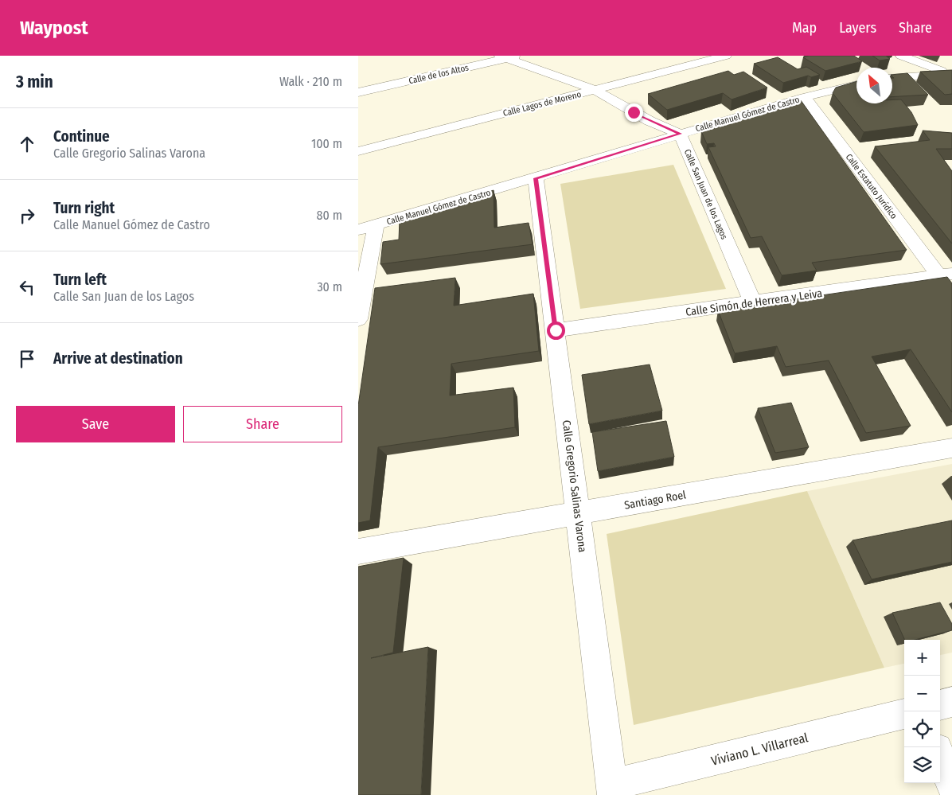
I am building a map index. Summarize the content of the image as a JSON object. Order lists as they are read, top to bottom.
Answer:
{
  "streets": {
    "street": [
      "Calle de los Altos",
      "Calle Lagos de Moreno",
      "Calle Manuel Gómez de Castro",
      "Calle Estatuto Jurídico",
      "Calle San Juan de los Lagos",
      "Calle Simón de Herrera y Leiva",
      "Calle Gregorio Salinas Varona",
      "Santiago Roel",
      "Viviano L. Villarreal"
    ]
  },
  "crossings": [
    ["Calle Manuel Gómez de Castro", "Calle Estatuto Jurídico"],
    ["Calle Manuel Gómez de Castro", "Calle San Juan de los Lagos"],
    ["Calle Manuel Gómez de Castro", "Calle Gregorio Salinas Varona"],
    ["Calle Estatuto Jurídico", "Calle Simón de Herrera y Leiva"],
    ["Calle San Juan de los Lagos", "Calle Simón de Herrera y Leiva"],
    ["Calle Simón de Herrera y Leiva", "Calle Gregorio Salinas Varona"],
    ["Calle Gregorio Salinas Varona", "Santiago Roel"],
    ["Calle Gregorio Salinas Varona", "Viviano L. Villarreal"]
  ],
  "north": "top left",
  "page": {
    "header": "Waypost",
    "nav": ["Map", "Layers", "Share"],
    "heading": ["3 min", "Walk · 210 m"],
    "list": [
      ["Continue", "Calle Gregorio Salinas Varona", "100 m"],
      ["Turn right", "Calle Manuel Gómez de Castro", "80 m"],
      ["Turn left", "Calle San Juan de los Lagos", "30 m"],
      "Arrive at destination"
    ],
    "buttons": ["Save", "Share"],
    "map_buttons": ["+", "−"]
  }
}
